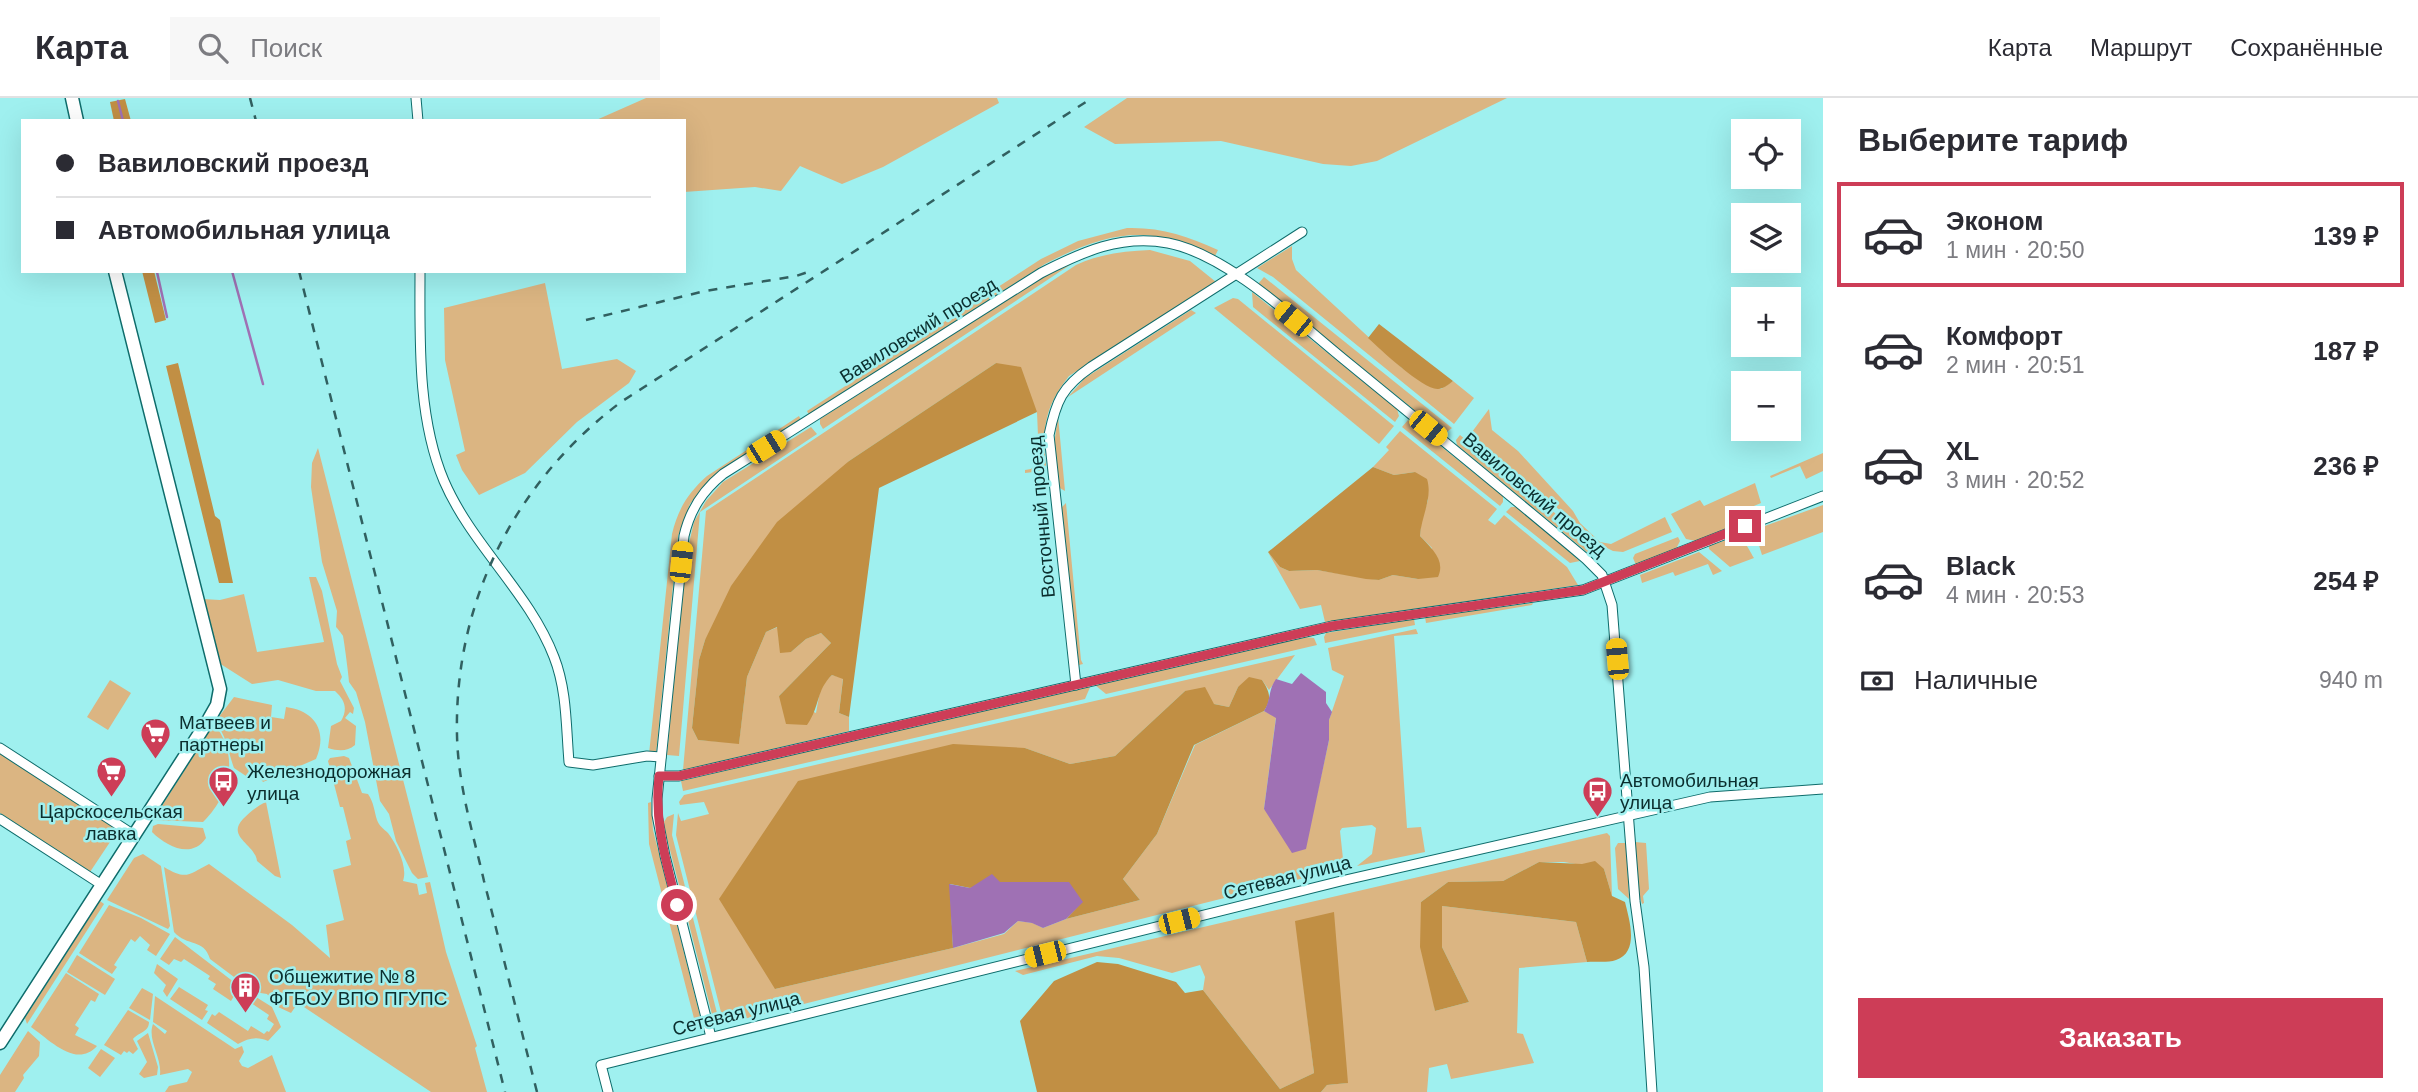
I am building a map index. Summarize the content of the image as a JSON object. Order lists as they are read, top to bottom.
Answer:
{
  "streets": {
    "street": ["Вавиловский проезд", "Восточный проезд", "Сетевая улица"]
  },
  "crossings": [
    ["Вавиловский проезд", "Восточный проезд"],
    ["Вавиловский проезд", "Сетевая улица"]
  ],
  "places": {
    "supermarket": ["Матвеев и партнеры", "Царскосельская лавка"],
    "bus stop": ["Железнодорожная улица", "Автомобильная улица"],
    "building": ["Общежитие № 8 ФГБОУ ВПО ПГУПС"]
  },
  "page": {
    "header": "Карта",
    "search": "Поиск",
    "nav": ["Карта", "Маршрут", "Сохранённые"],
    "heading": "Выберите тариф",
    "map_buttons": ["+", "−"],
    "banner": ["Вавиловский проезд", "Автомобильная улица"],
    "list": [
      {
        "name": "Эконом",
        "note": "1 мин · 20:50",
        "value": "139 ₽"
      },
      {
        "name": "Комфорт",
        "note": "2 мин · 20:51",
        "value": "187 ₽"
      },
      {
        "name": "XL",
        "note": "3 мин · 20:52",
        "value": "236 ₽"
      },
      {
        "name": "Black",
        "note": "4 мин · 20:53",
        "value": "254 ₽"
      }
    ],
    "pay": ["Наличные", "940 m"],
    "buttons": "Заказать"
  }
}
